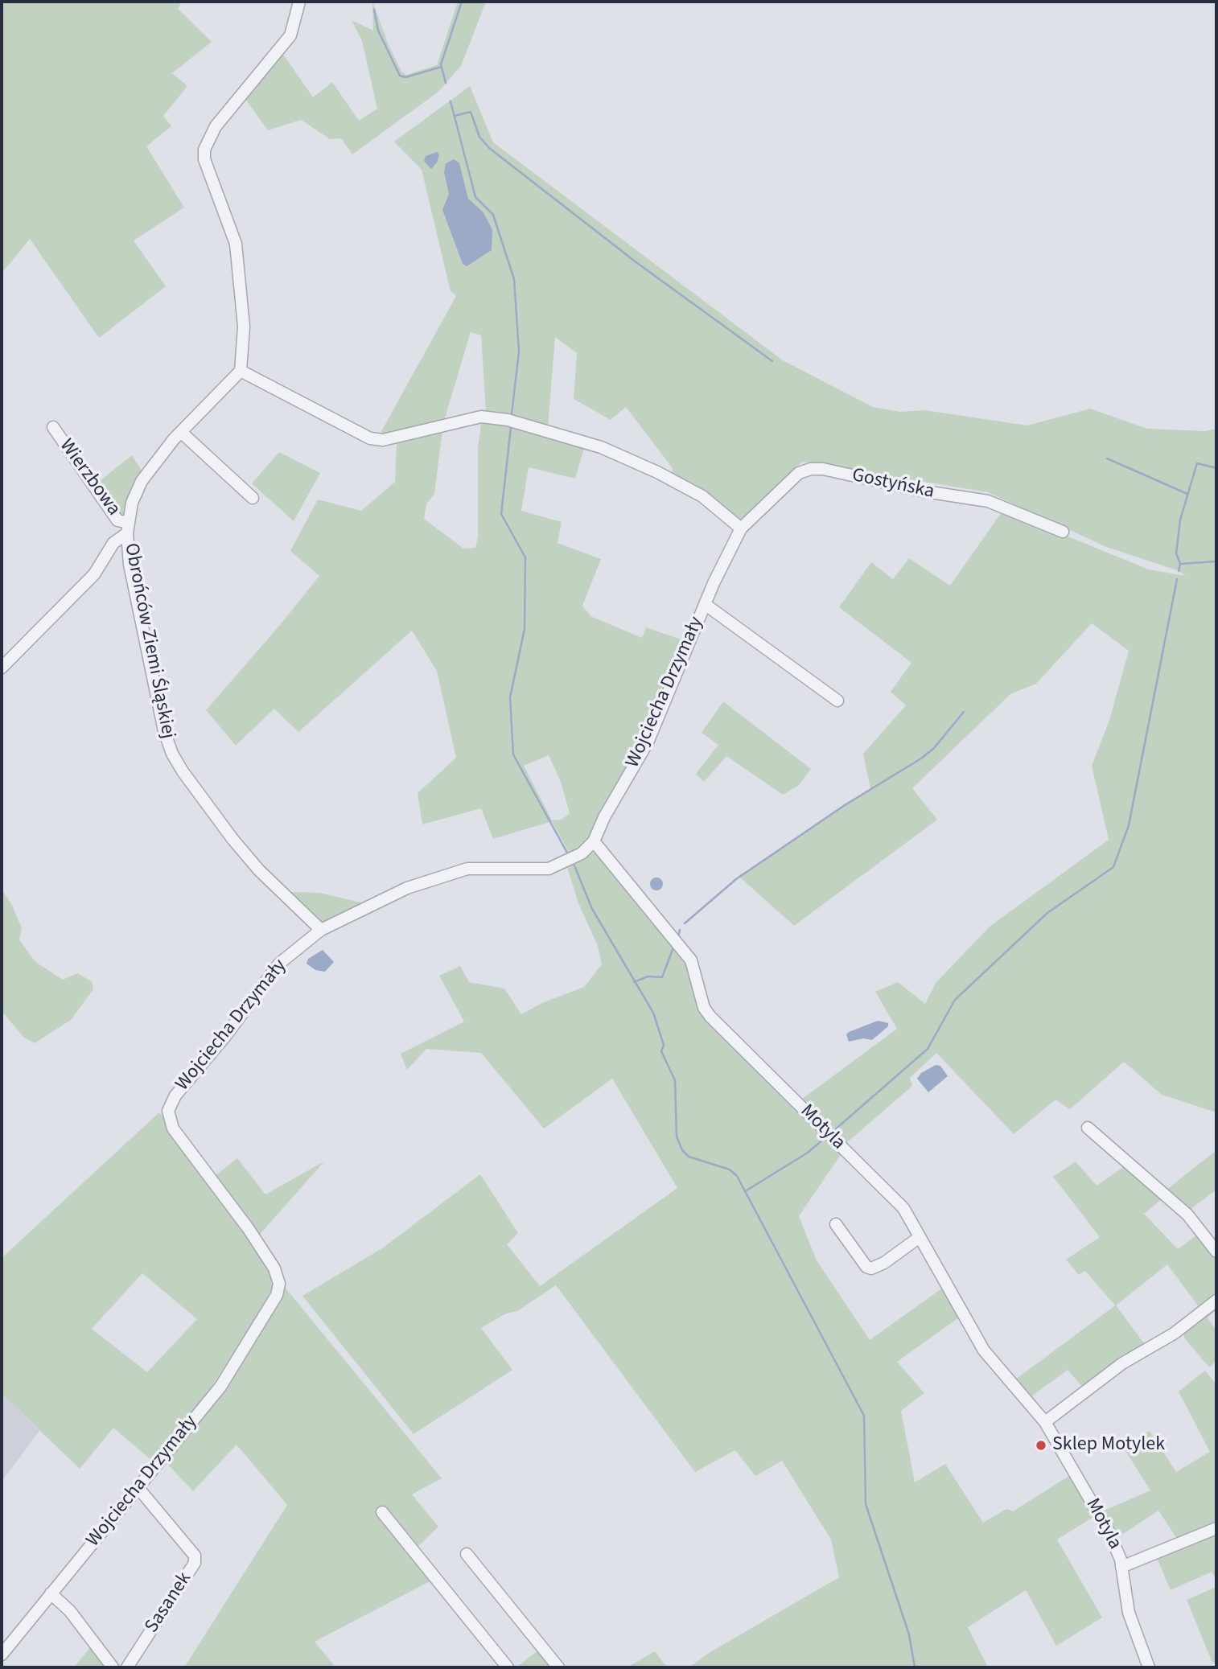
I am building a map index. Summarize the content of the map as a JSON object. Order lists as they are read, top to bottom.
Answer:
{
  "streets": {
    "street": [
      "Wierzbowa",
      "Gostyńska",
      "Obrońców Ziemi Śląskiej",
      "Wojciecha Drzymały",
      "Motyla",
      "Sasanek"
    ]
  },
  "crossings": [
    ["Wierzbowa", "Obrońców Ziemi Śląskiej"],
    ["Gostyńska", "Wojciecha Drzymały"],
    ["Obrońców Ziemi Śląskiej", "Wojciecha Drzymały"],
    ["Wojciecha Drzymały", "Motyla"],
    ["Wojciecha Drzymały", "Sasanek"]
  ],
  "places": ["Sklep Motylek"]
}
